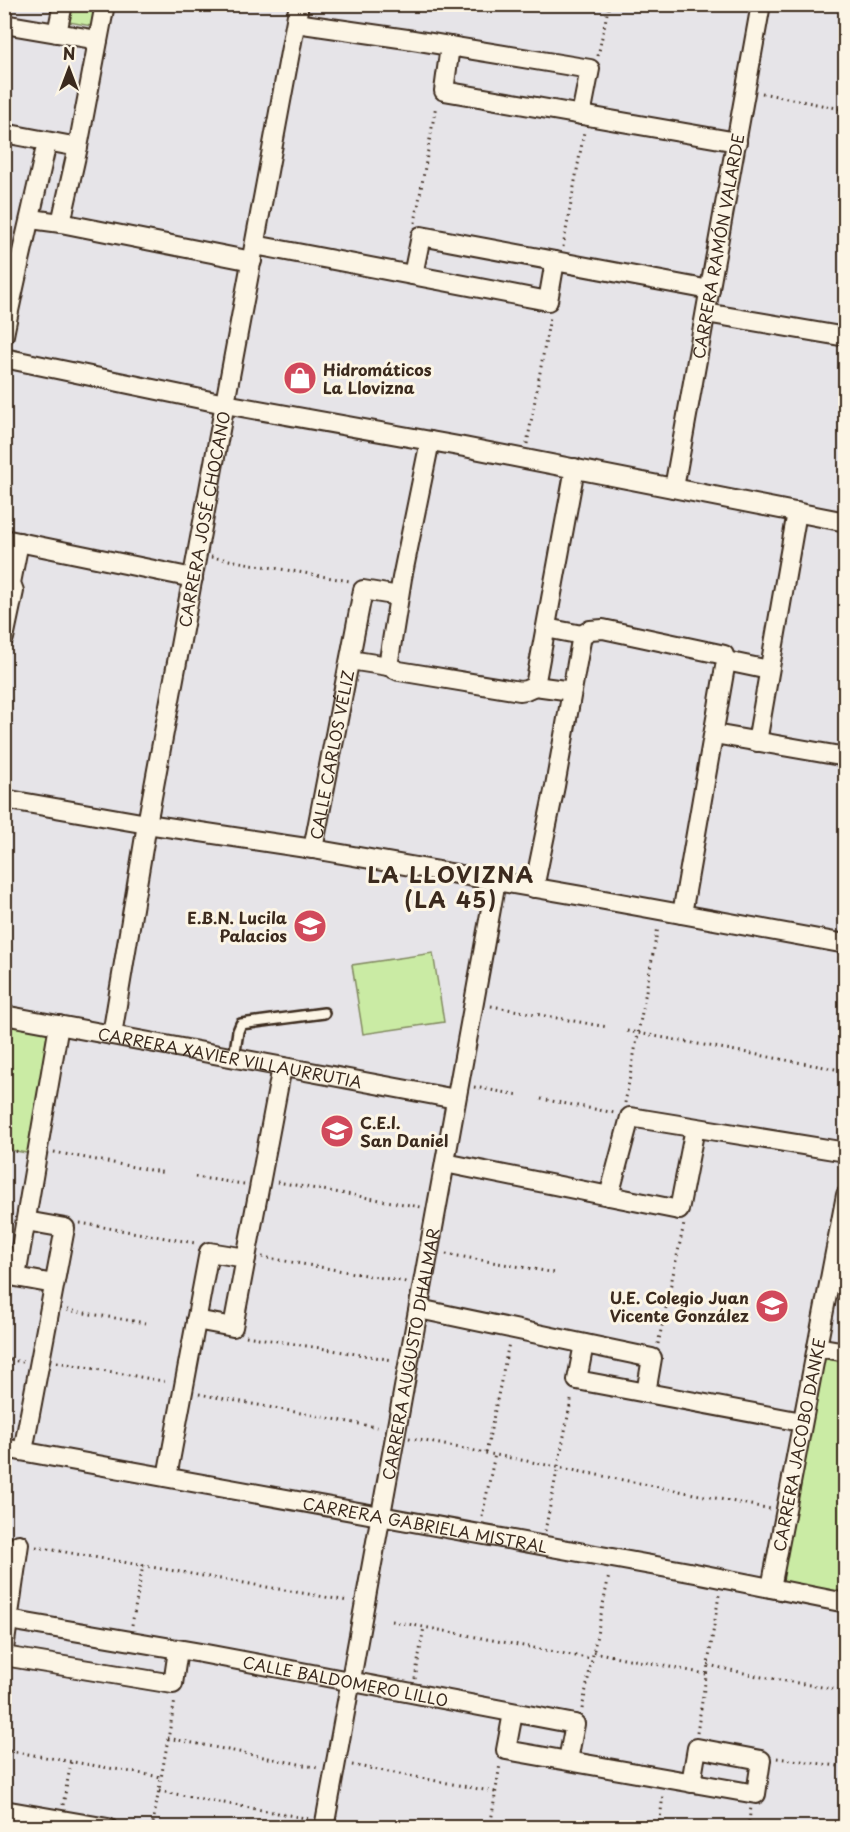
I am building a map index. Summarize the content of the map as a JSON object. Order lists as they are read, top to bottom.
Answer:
{
  "streets": {
    "street": [
      "CARRERA RAMÓN VALARDE",
      "CARRERA JOSÉ CHOCANO",
      "CALLE CARLOS VÉLIZ",
      "CARRERA XAVIER VILLAURRUTIA",
      "CARRERA AUGUSTO DHALMAR",
      "CARRERA JACOBO DANKE",
      "CARRERA GABRIELA MISTRAL",
      "CALLE BALDOMERO LILLO"
    ]
  },
  "crossings": [
    ["CARRERA JOSÉ CHOCANO", "CARRERA XAVIER VILLAURRUTIA"],
    ["CARRERA XAVIER VILLAURRUTIA", "CARRERA AUGUSTO DHALMAR"],
    ["CARRERA AUGUSTO DHALMAR", "CARRERA GABRIELA MISTRAL"],
    ["CARRERA AUGUSTO DHALMAR", "CALLE BALDOMERO LILLO"],
    ["CARRERA JACOBO DANKE", "CARRERA GABRIELA MISTRAL"]
  ],
  "districts": ["LA LLOVIZNA (LA 45)"],
  "places": {
    "shop": ["Hidromáticos La Llovizna"],
    "school or university": ["E.B.N. Lucila Palacios", "C.E.I. San Daniel", "U.E. Colegio Juan Vicente González"]
  },
  "north": "top"
}
